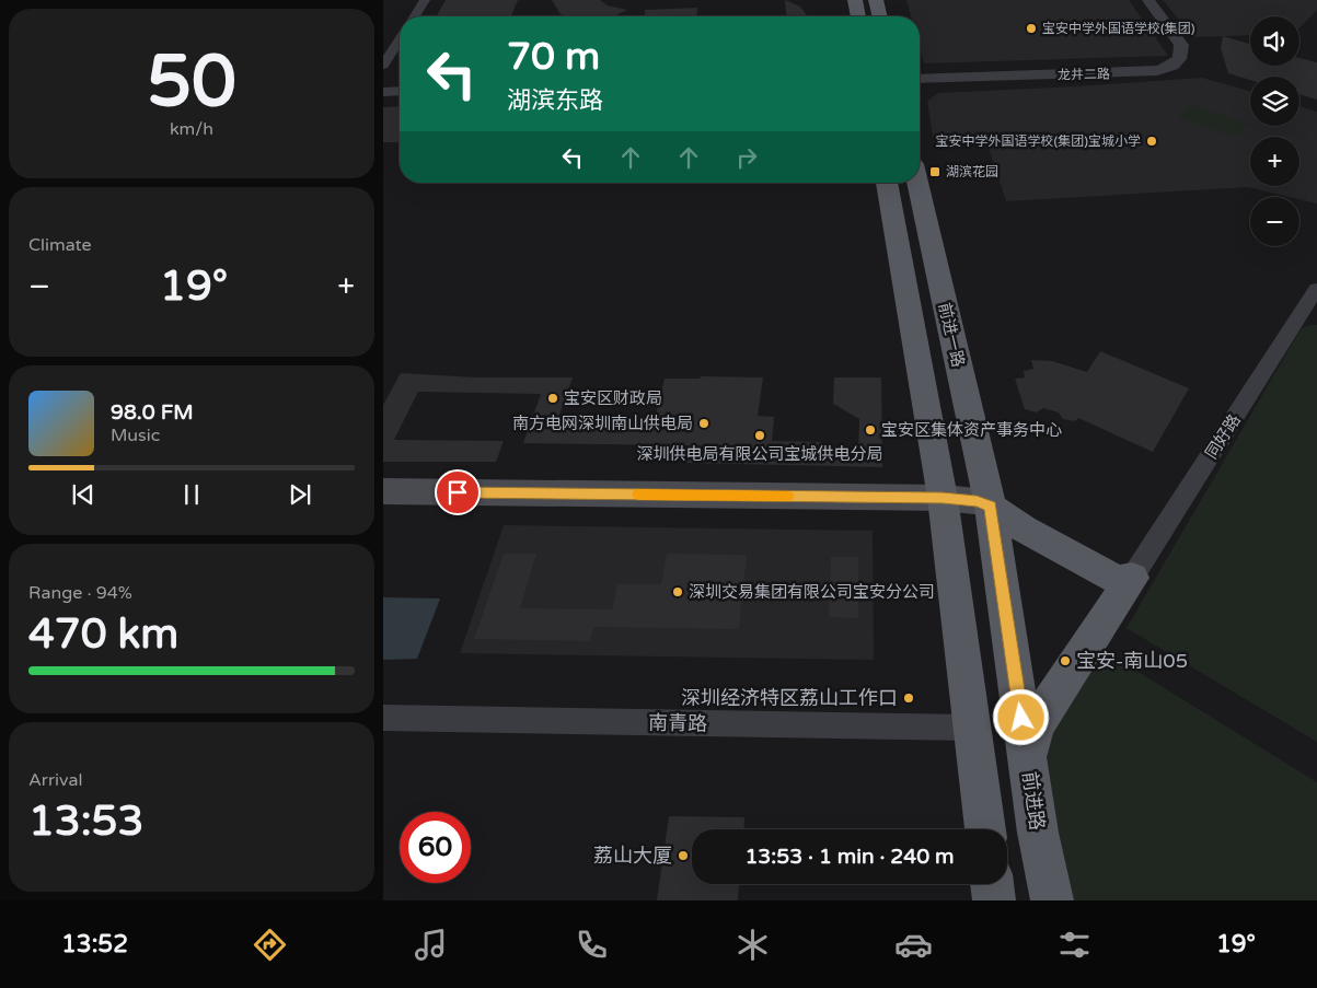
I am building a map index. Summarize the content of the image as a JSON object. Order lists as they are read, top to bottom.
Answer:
{
  "streets": {
    "main road": ["前进一路", "前进路"],
    "street": ["龙井二路", "同好路", "南青路"]
  },
  "crossings": [
    ["前进一路", "前进路"]
  ],
  "places": {
    "other": [
      "宝安中学外国语学校(集团)",
      "宝安中学外国语学校(集团)宝城小学",
      "宝安区财政局",
      "南方电网深圳南山供电局",
      "宝安区集体资产事务中心",
      "深圳供电局有限公司宝城供电分局",
      "深圳交易集团有限公司宝安分公司",
      "宝安-南山05",
      "深圳经济特区荔山工作口",
      "荔山大厦"
    ],
    "transit": ["湖滨花园"]
  },
  "page": {
    "tile": [
      ["50", "km/h"],
      "Climate",
      ["Range · 94%", "470 km"],
      ["Arrival", "13:53"]
    ],
    "map_buttons": ["+", "−"],
    "turn": ["70 m", "湖滨东路"],
    "heat": ["−", "19°", "+"],
    "song": ["98.0 FM", "Music"],
    "limit": "60",
    "trip": "13:53 · 1 min · 240 m",
    "tabs": ["13:52", "19°"]
  }
}
